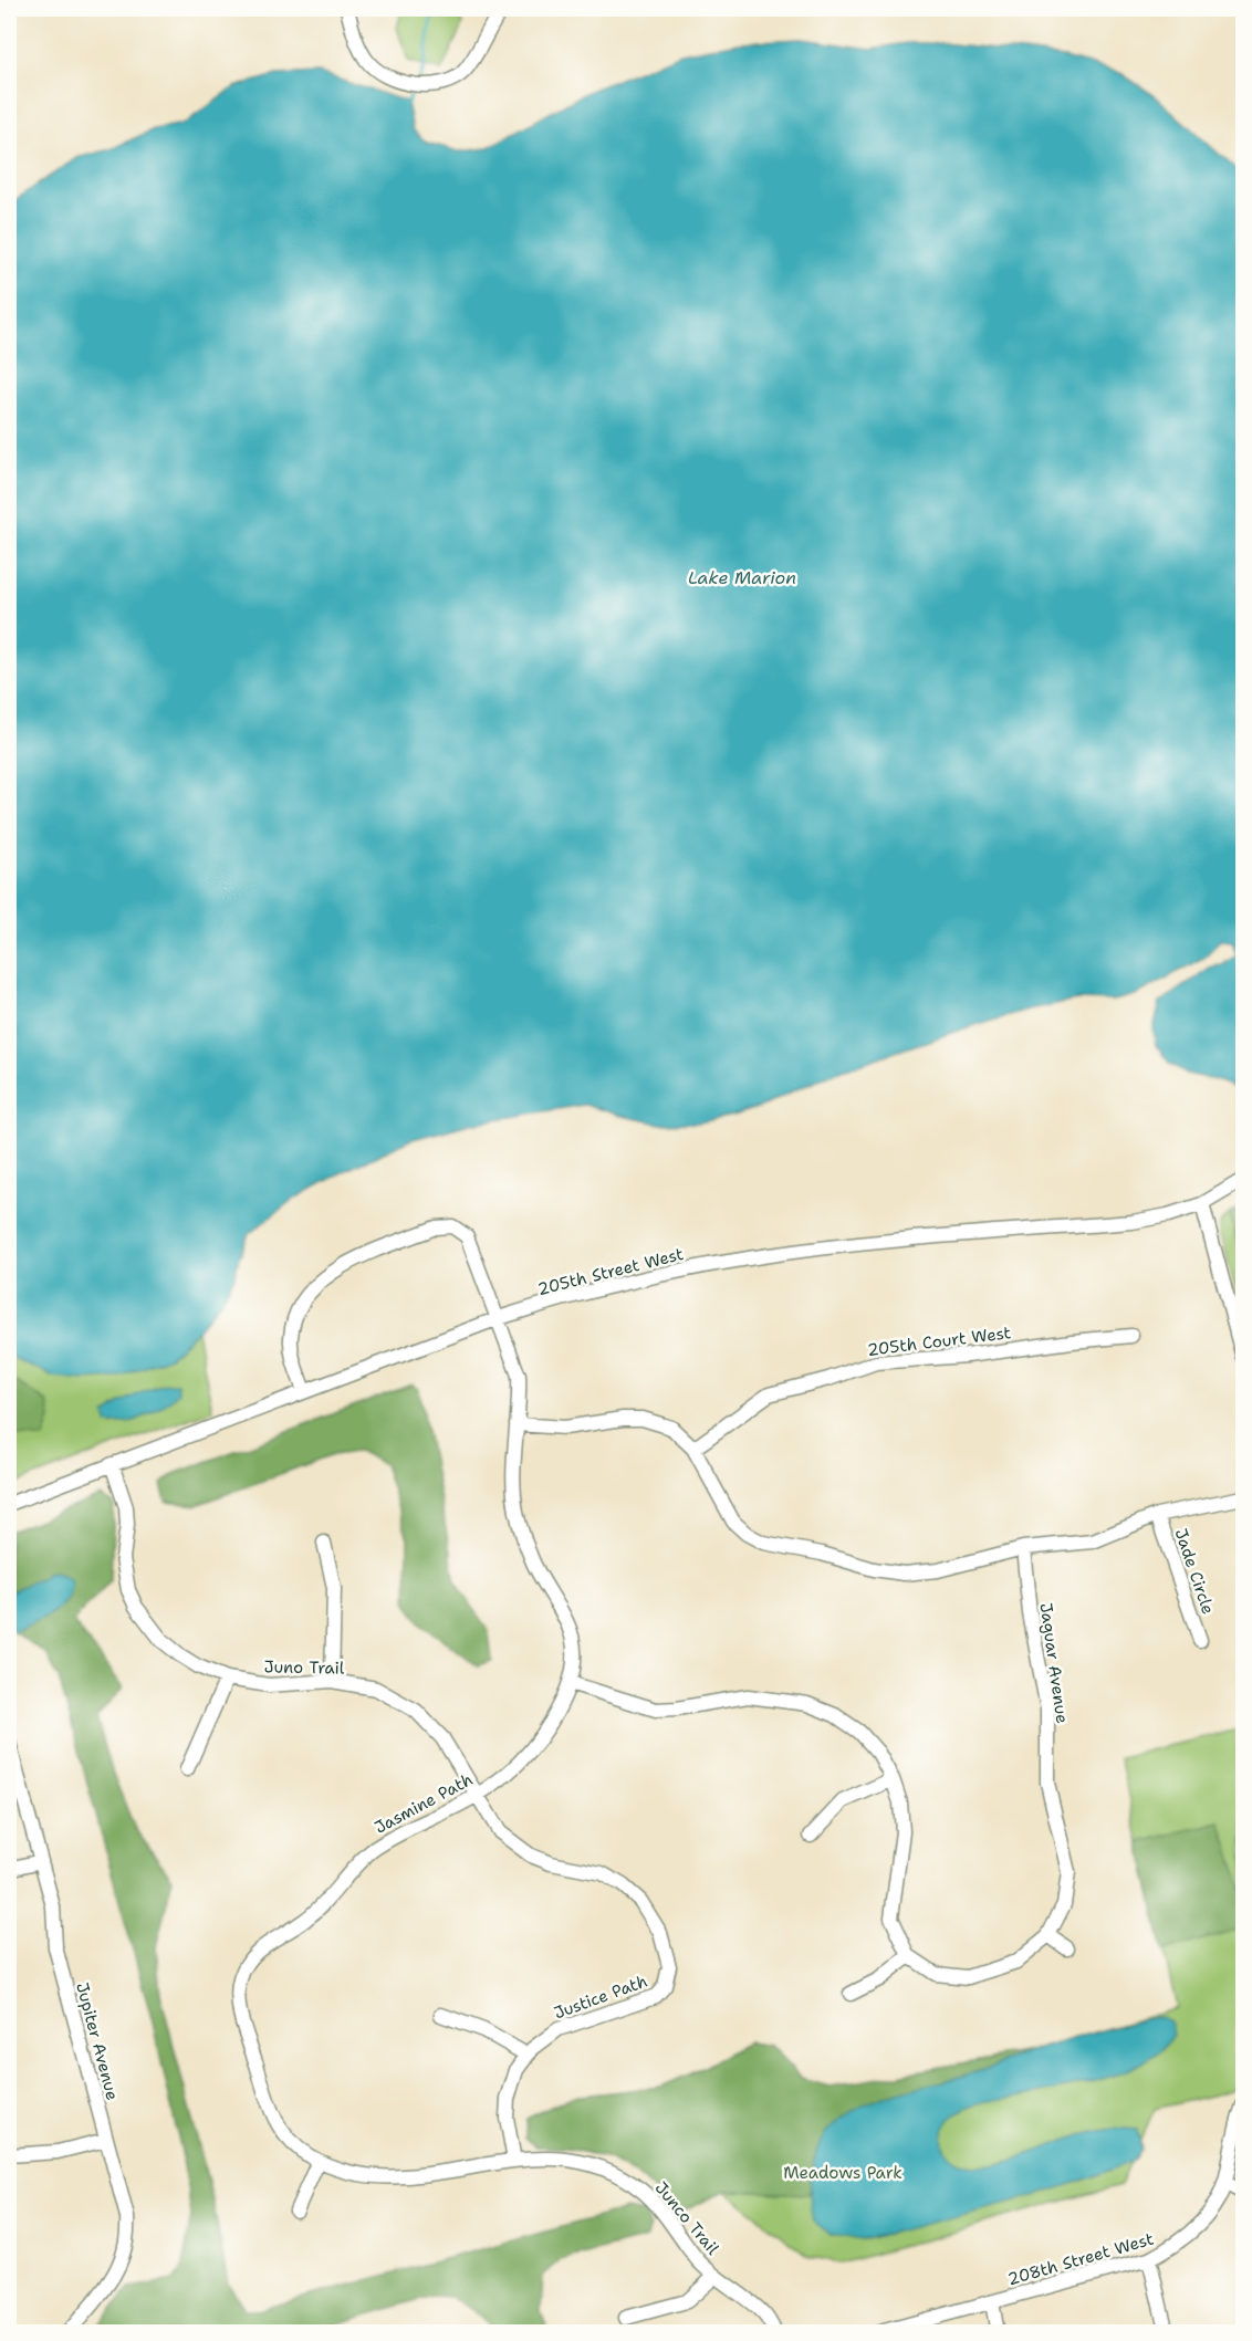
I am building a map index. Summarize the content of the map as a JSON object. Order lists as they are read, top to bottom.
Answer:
{
  "streets": {
    "street": [
      "205th Street West",
      "205th Court West",
      "Jade Circle",
      "Jaguar Avenue",
      "Juno Trail",
      "Jasmine Path",
      "Justice Path",
      "Jupiter Avenue",
      "Junco Trail",
      "208th Street West"
    ]
  },
  "crossings": [
    ["205th Street West", "Juno Trail"],
    ["205th Street West", "Jasmine Path"],
    ["Juno Trail", "Jasmine Path"],
    ["Juno Trail", "Justice Path"],
    ["Jasmine Path", "Justice Path"],
    ["Jasmine Path", "Junco Trail"],
    ["Justice Path", "Junco Trail"]
  ],
  "water": ["Lake Marion"],
  "parks": ["Meadows Park"]
}
